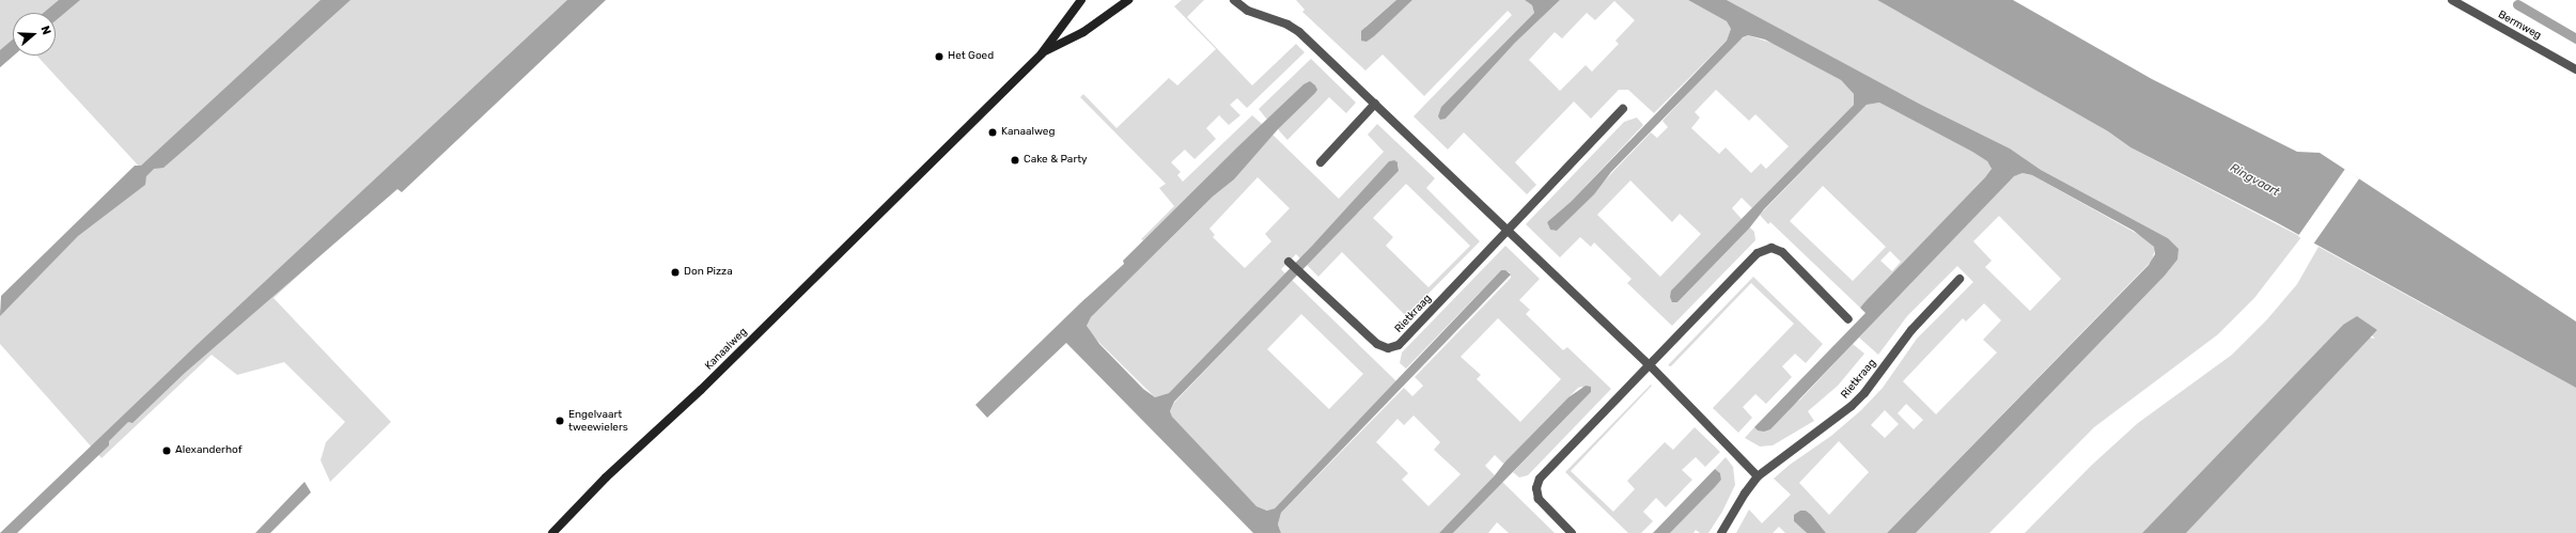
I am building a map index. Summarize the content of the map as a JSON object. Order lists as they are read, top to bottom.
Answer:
{
  "streets": {
    "main road": ["Kanaalweg"],
    "street": ["Bermweg", "Rietkraag"]
  },
  "water": ["Ringvaart"],
  "places": [
    "Het Goed",
    "Kanaalweg",
    "Cake & Party",
    "Don Pizza",
    "Engelvaart tweewielers",
    "Alexanderhof"
  ],
  "north": "right"
}
